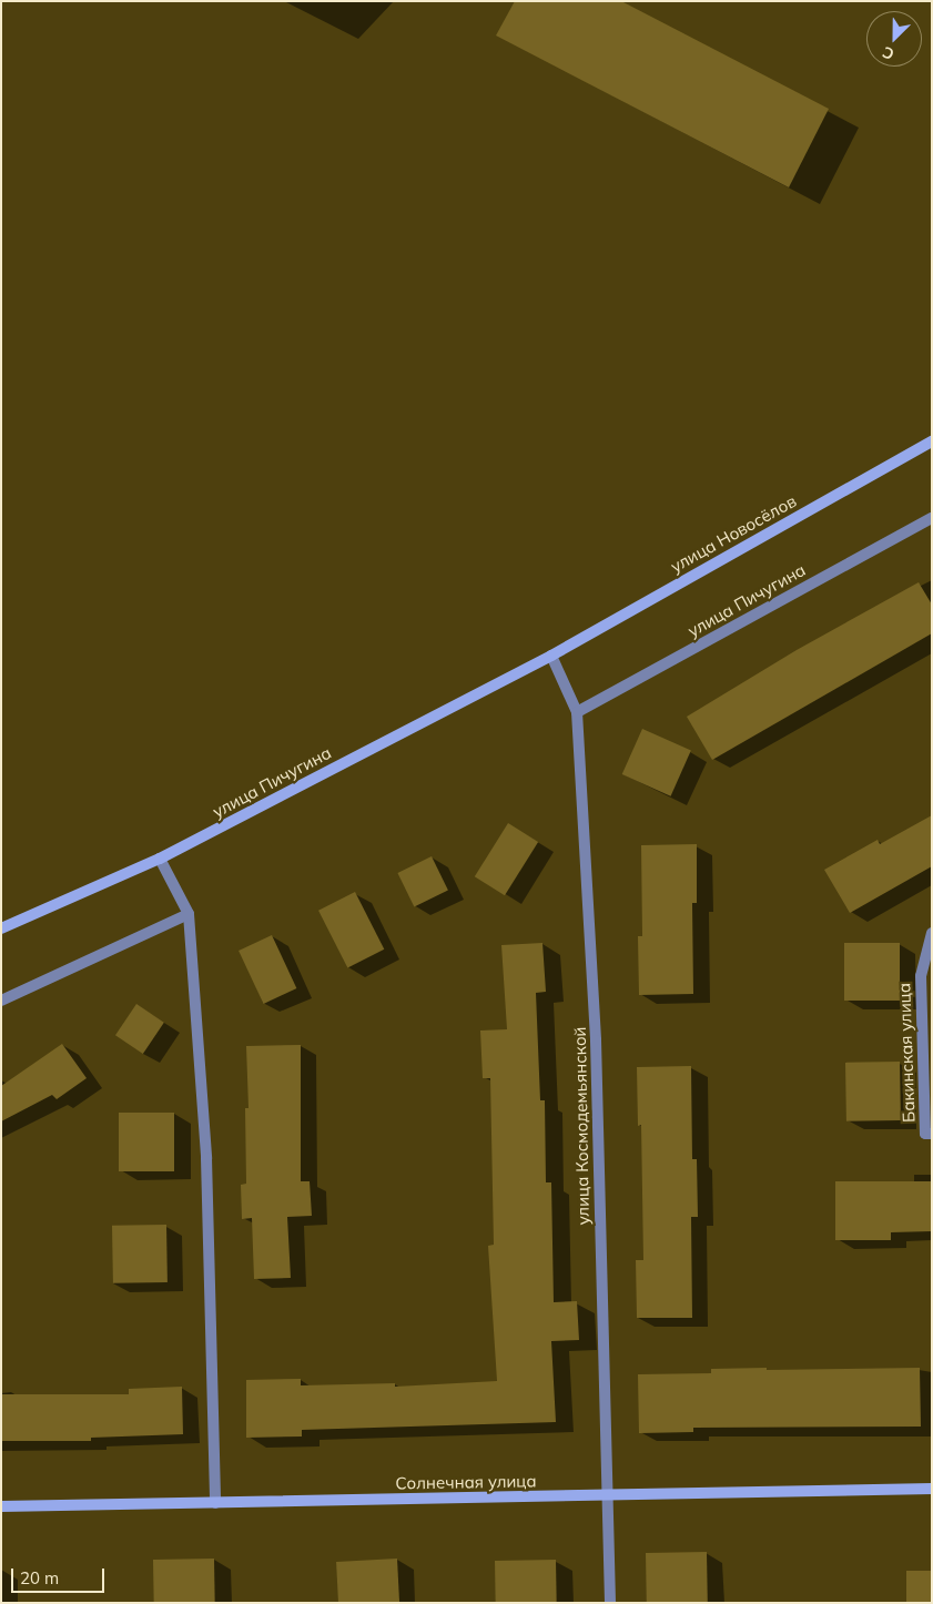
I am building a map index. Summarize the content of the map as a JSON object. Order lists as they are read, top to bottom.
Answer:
{
  "streets": {
    "street": [
      "улица Новосёлов",
      "улица Пичугина",
      "Бакинская улица",
      "улица Космодемьянской",
      "Солнечная улица"
    ]
  },
  "crossings": [
    ["улица Новосёлов", "улица Пичугина"],
    ["улица Новосёлов", "улица Космодемьянской"],
    ["улица Пичугина", "улица Космодемьянской"],
    ["улица Космодемьянской", "Солнечная улица"]
  ],
  "scale_bar": "20 m",
  "north": "bottom left"
}
